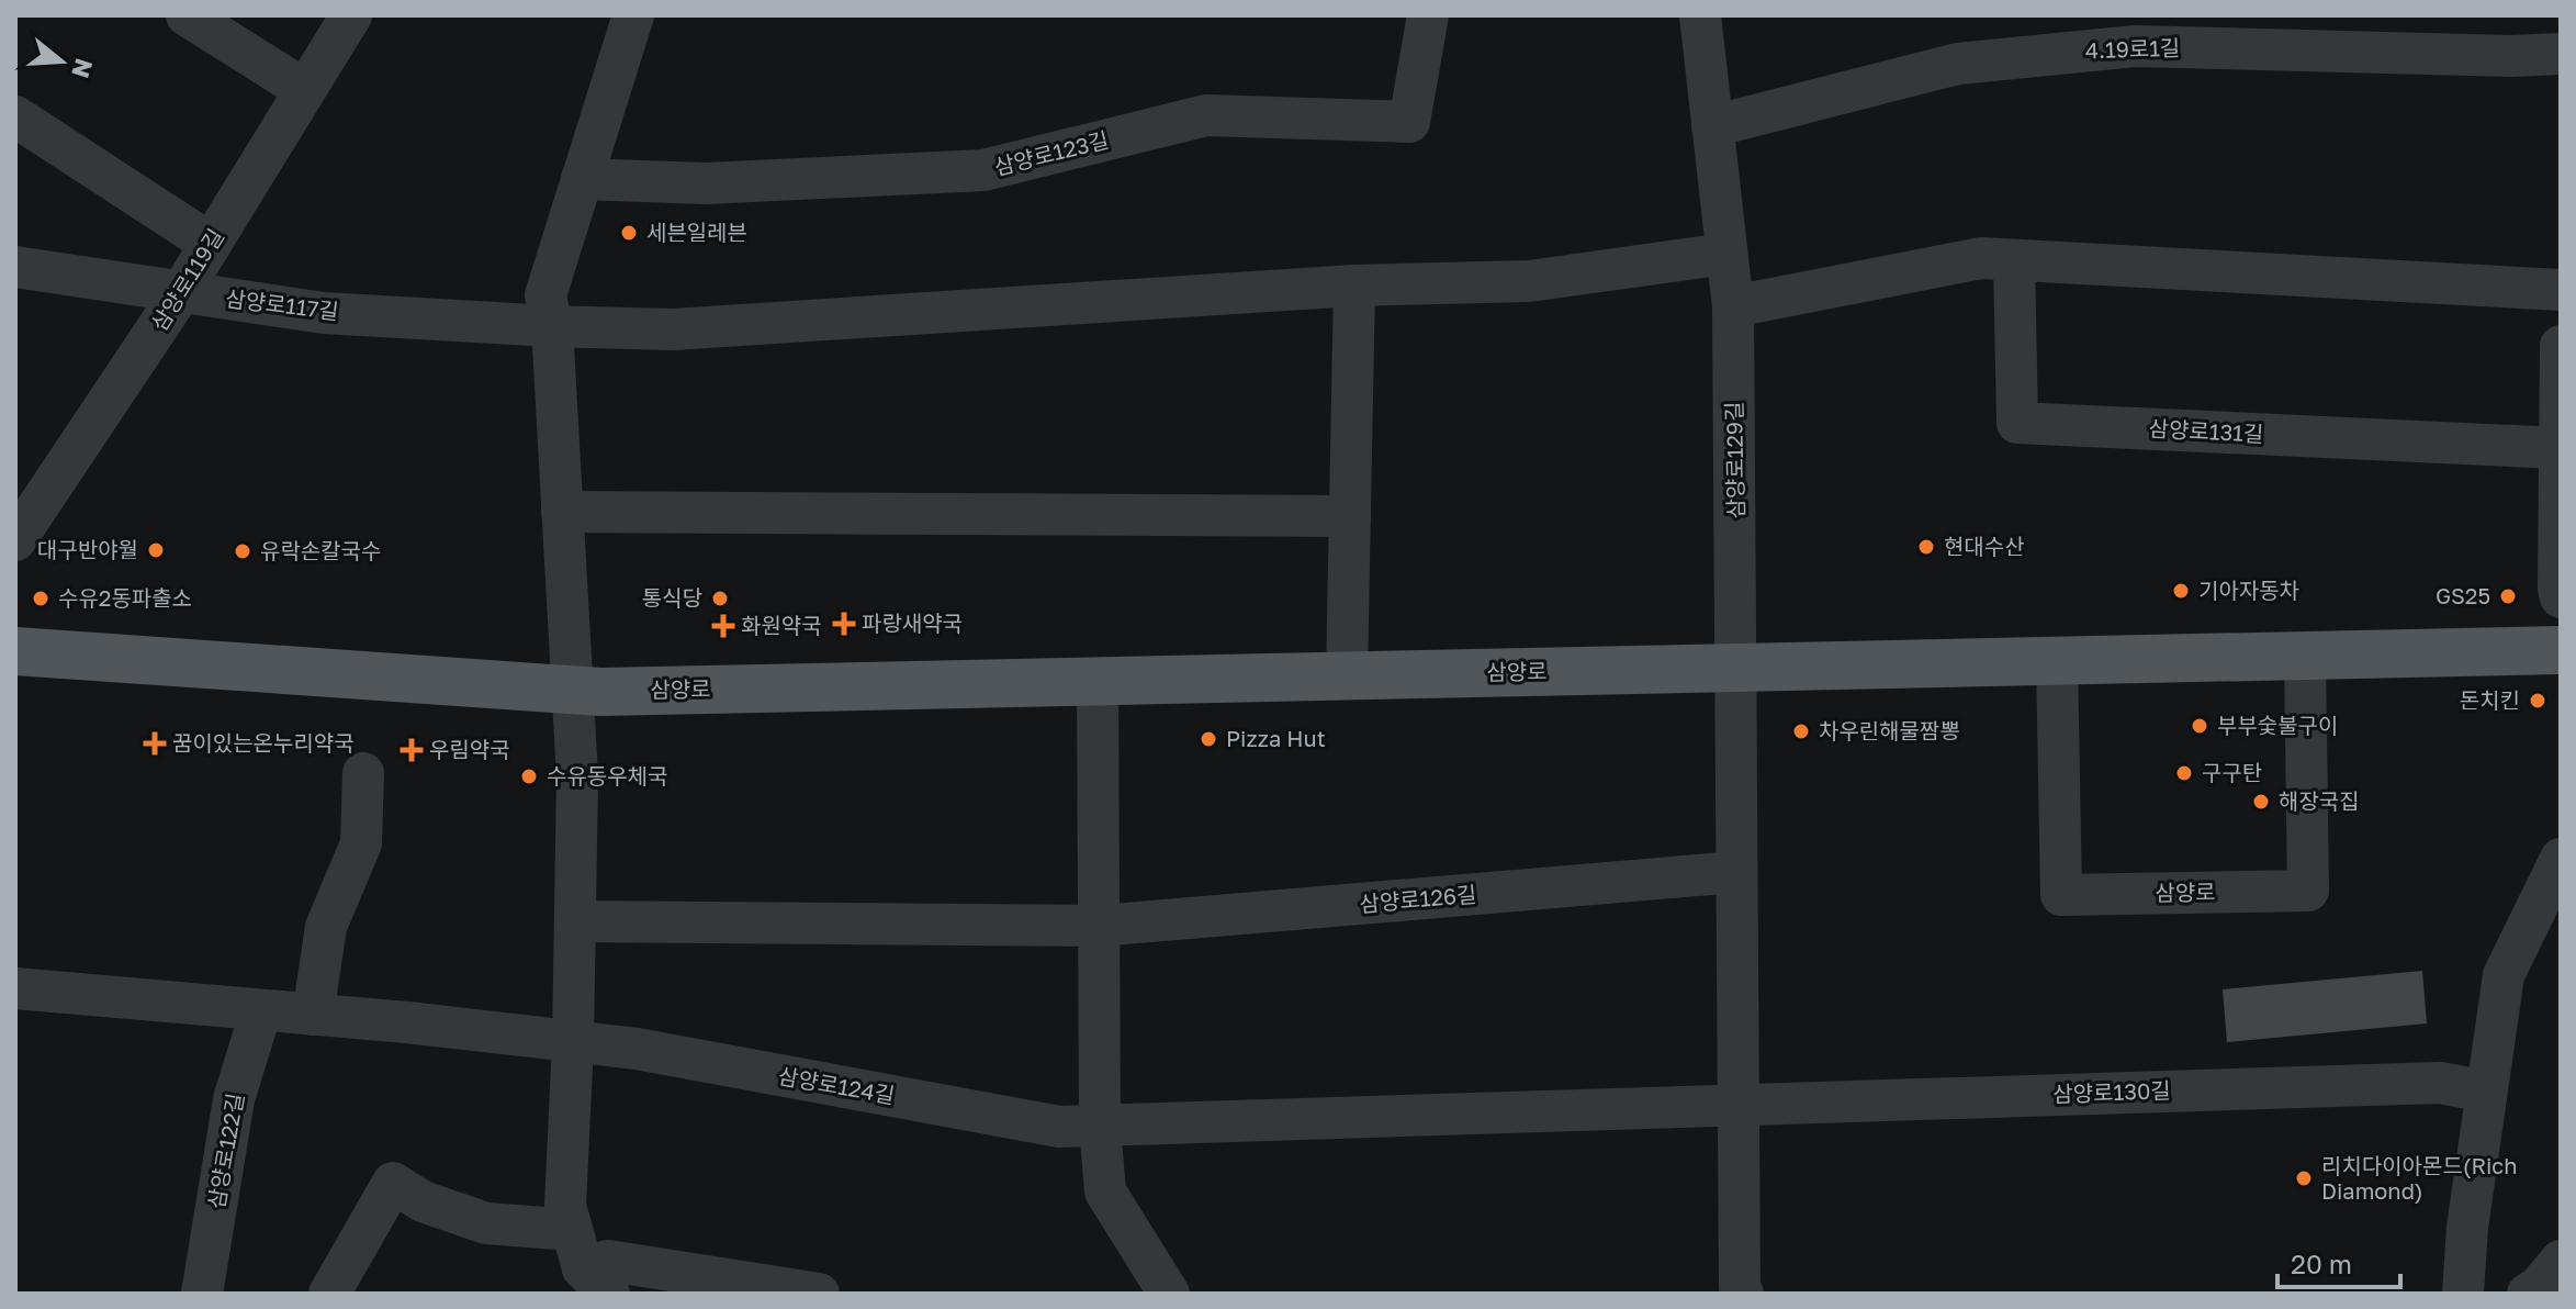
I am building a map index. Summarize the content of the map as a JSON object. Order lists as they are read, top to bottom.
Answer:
{
  "streets": {
    "main road": ["삼양로"],
    "street": [
      "4.19로1길",
      "삼양로123길",
      "삼양로119길",
      "삼양로117길",
      "삼양로131길",
      "삼양로129길",
      "삼양로126길",
      "삼양로124길",
      "삼양로130길",
      "삼양로122길"
    ]
  },
  "crossings": [
    ["4.19로1길", "삼양로129길"],
    ["삼양로119길", "삼양로117길"],
    ["삼양로129길", "삼양로"]
  ],
  "places": {
    "other": [
      "세븐일레븐",
      "현대수산",
      "대구반야월",
      "유락손칼국수",
      "기아자동차",
      "GS25",
      "수유2동파출소",
      "통식당",
      "돈치킨",
      "부부숯불구이",
      "차우린해물짬뽕",
      "Pizza Hut",
      "구구탄",
      "수유동우체국",
      "해장국집",
      "리치다이아몬드(Rich Diamond)"
    ],
    "health": [
      "파랑새약국",
      "화원약국",
      "꿈이있는온누리약국",
      "우림약국"
    ]
  },
  "scale_bar": "20 m",
  "north": "right"
}
